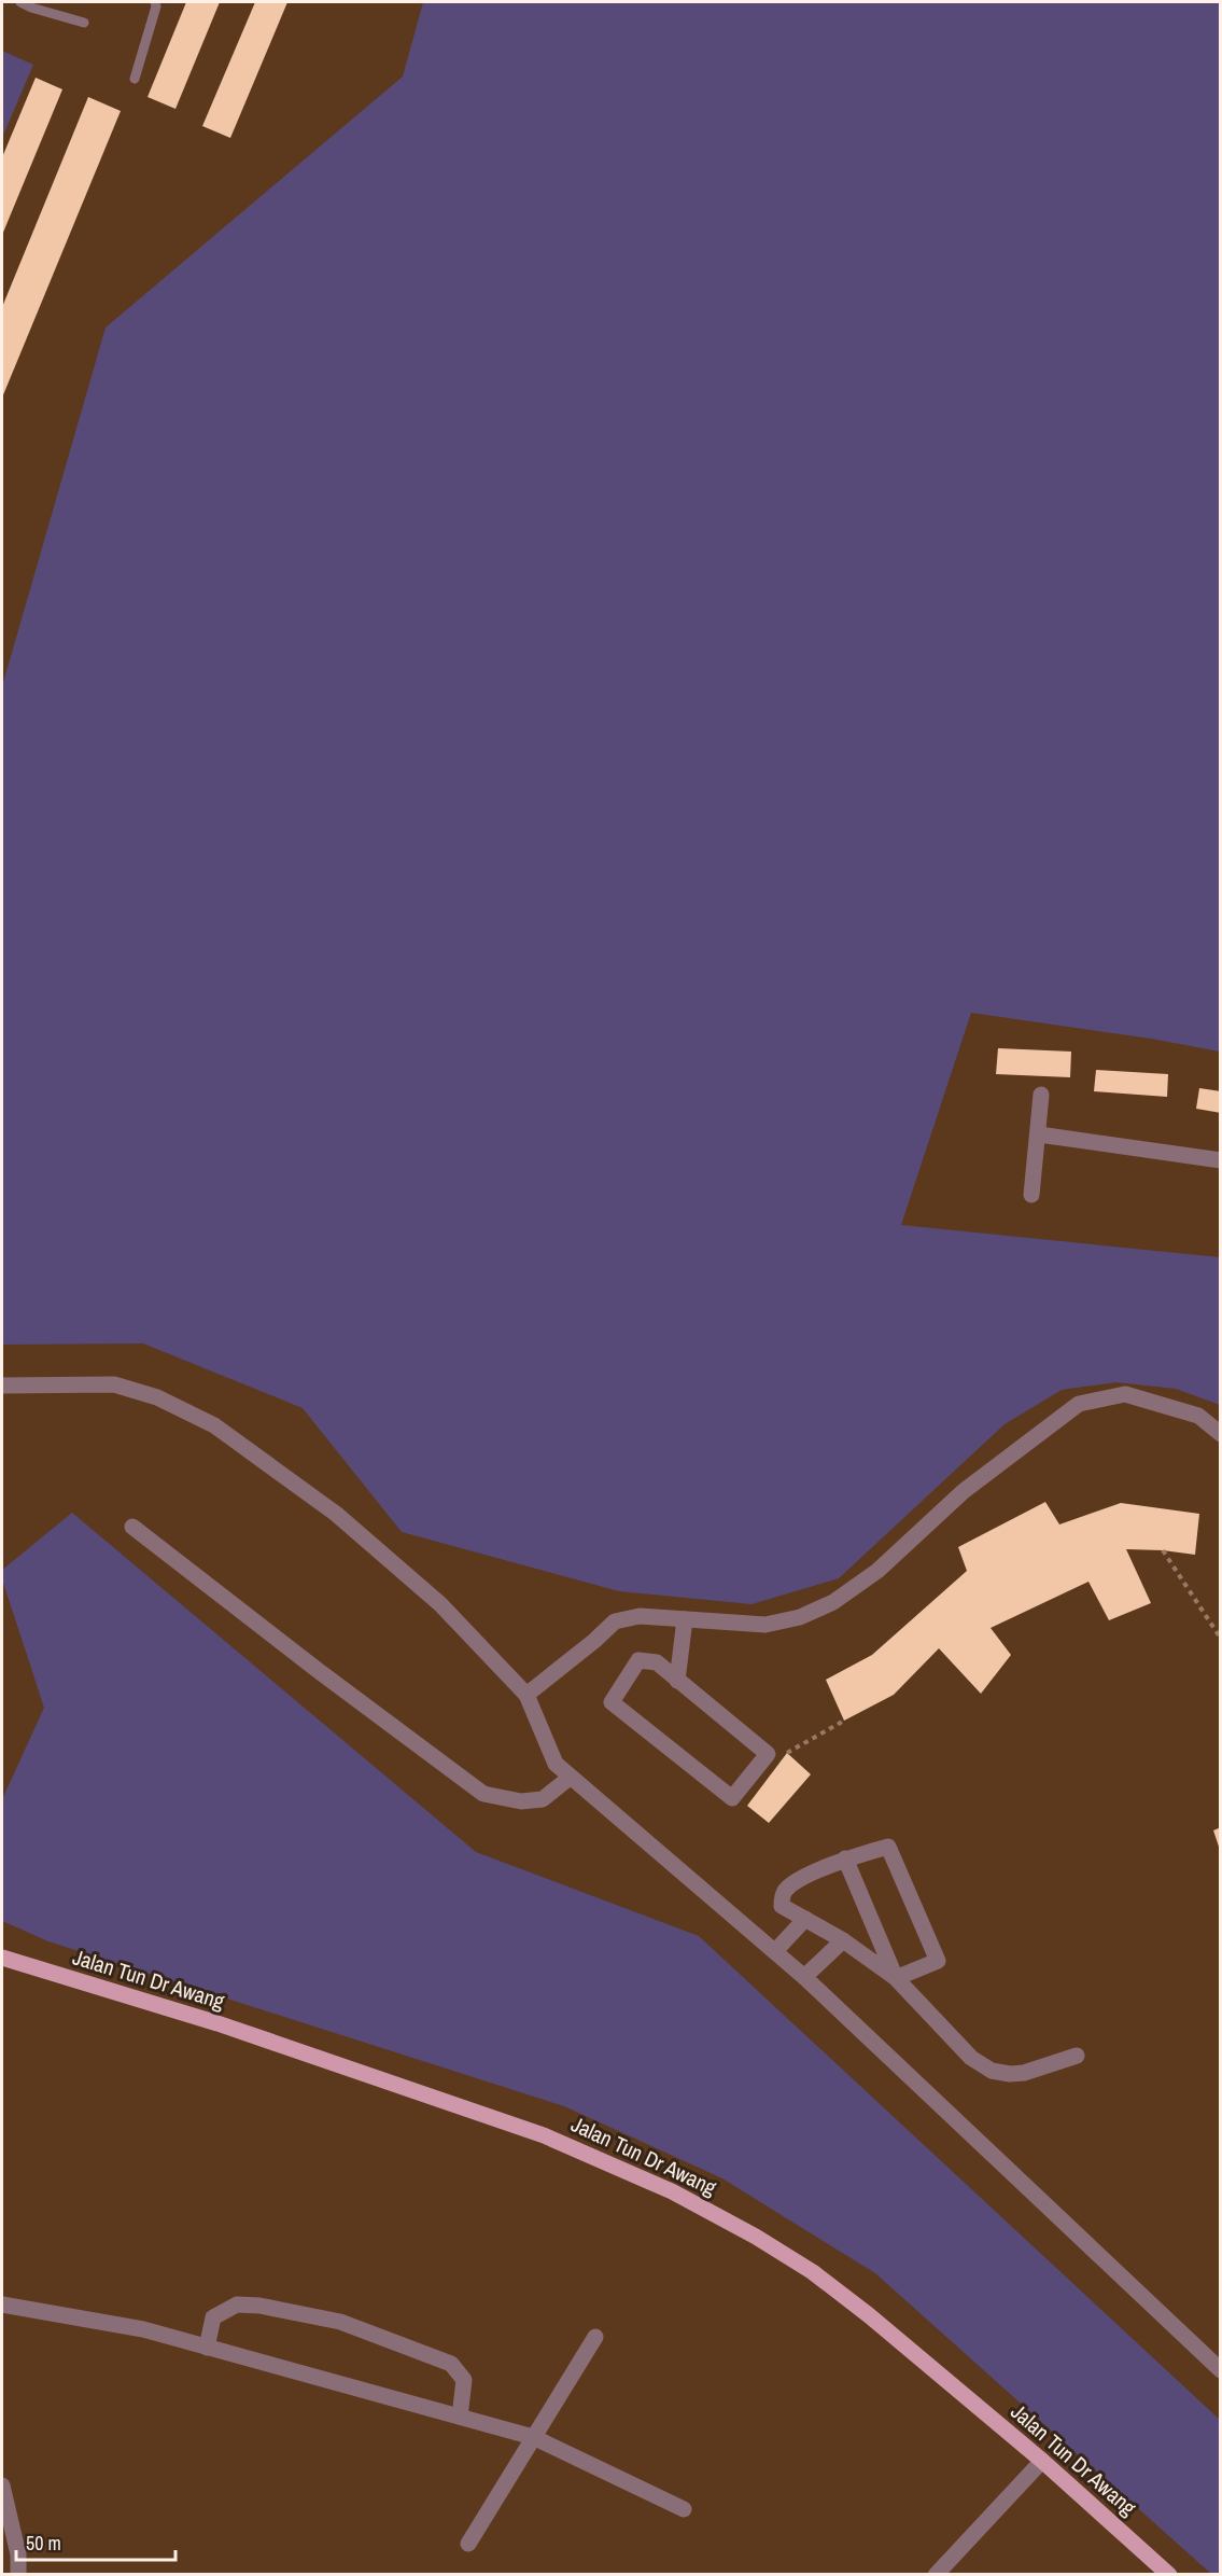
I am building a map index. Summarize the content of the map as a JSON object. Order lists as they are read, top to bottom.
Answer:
{
  "streets": {
    "main road": ["Jalan Tun Dr Awang"]
  },
  "scale_bar": "50 m"
}
